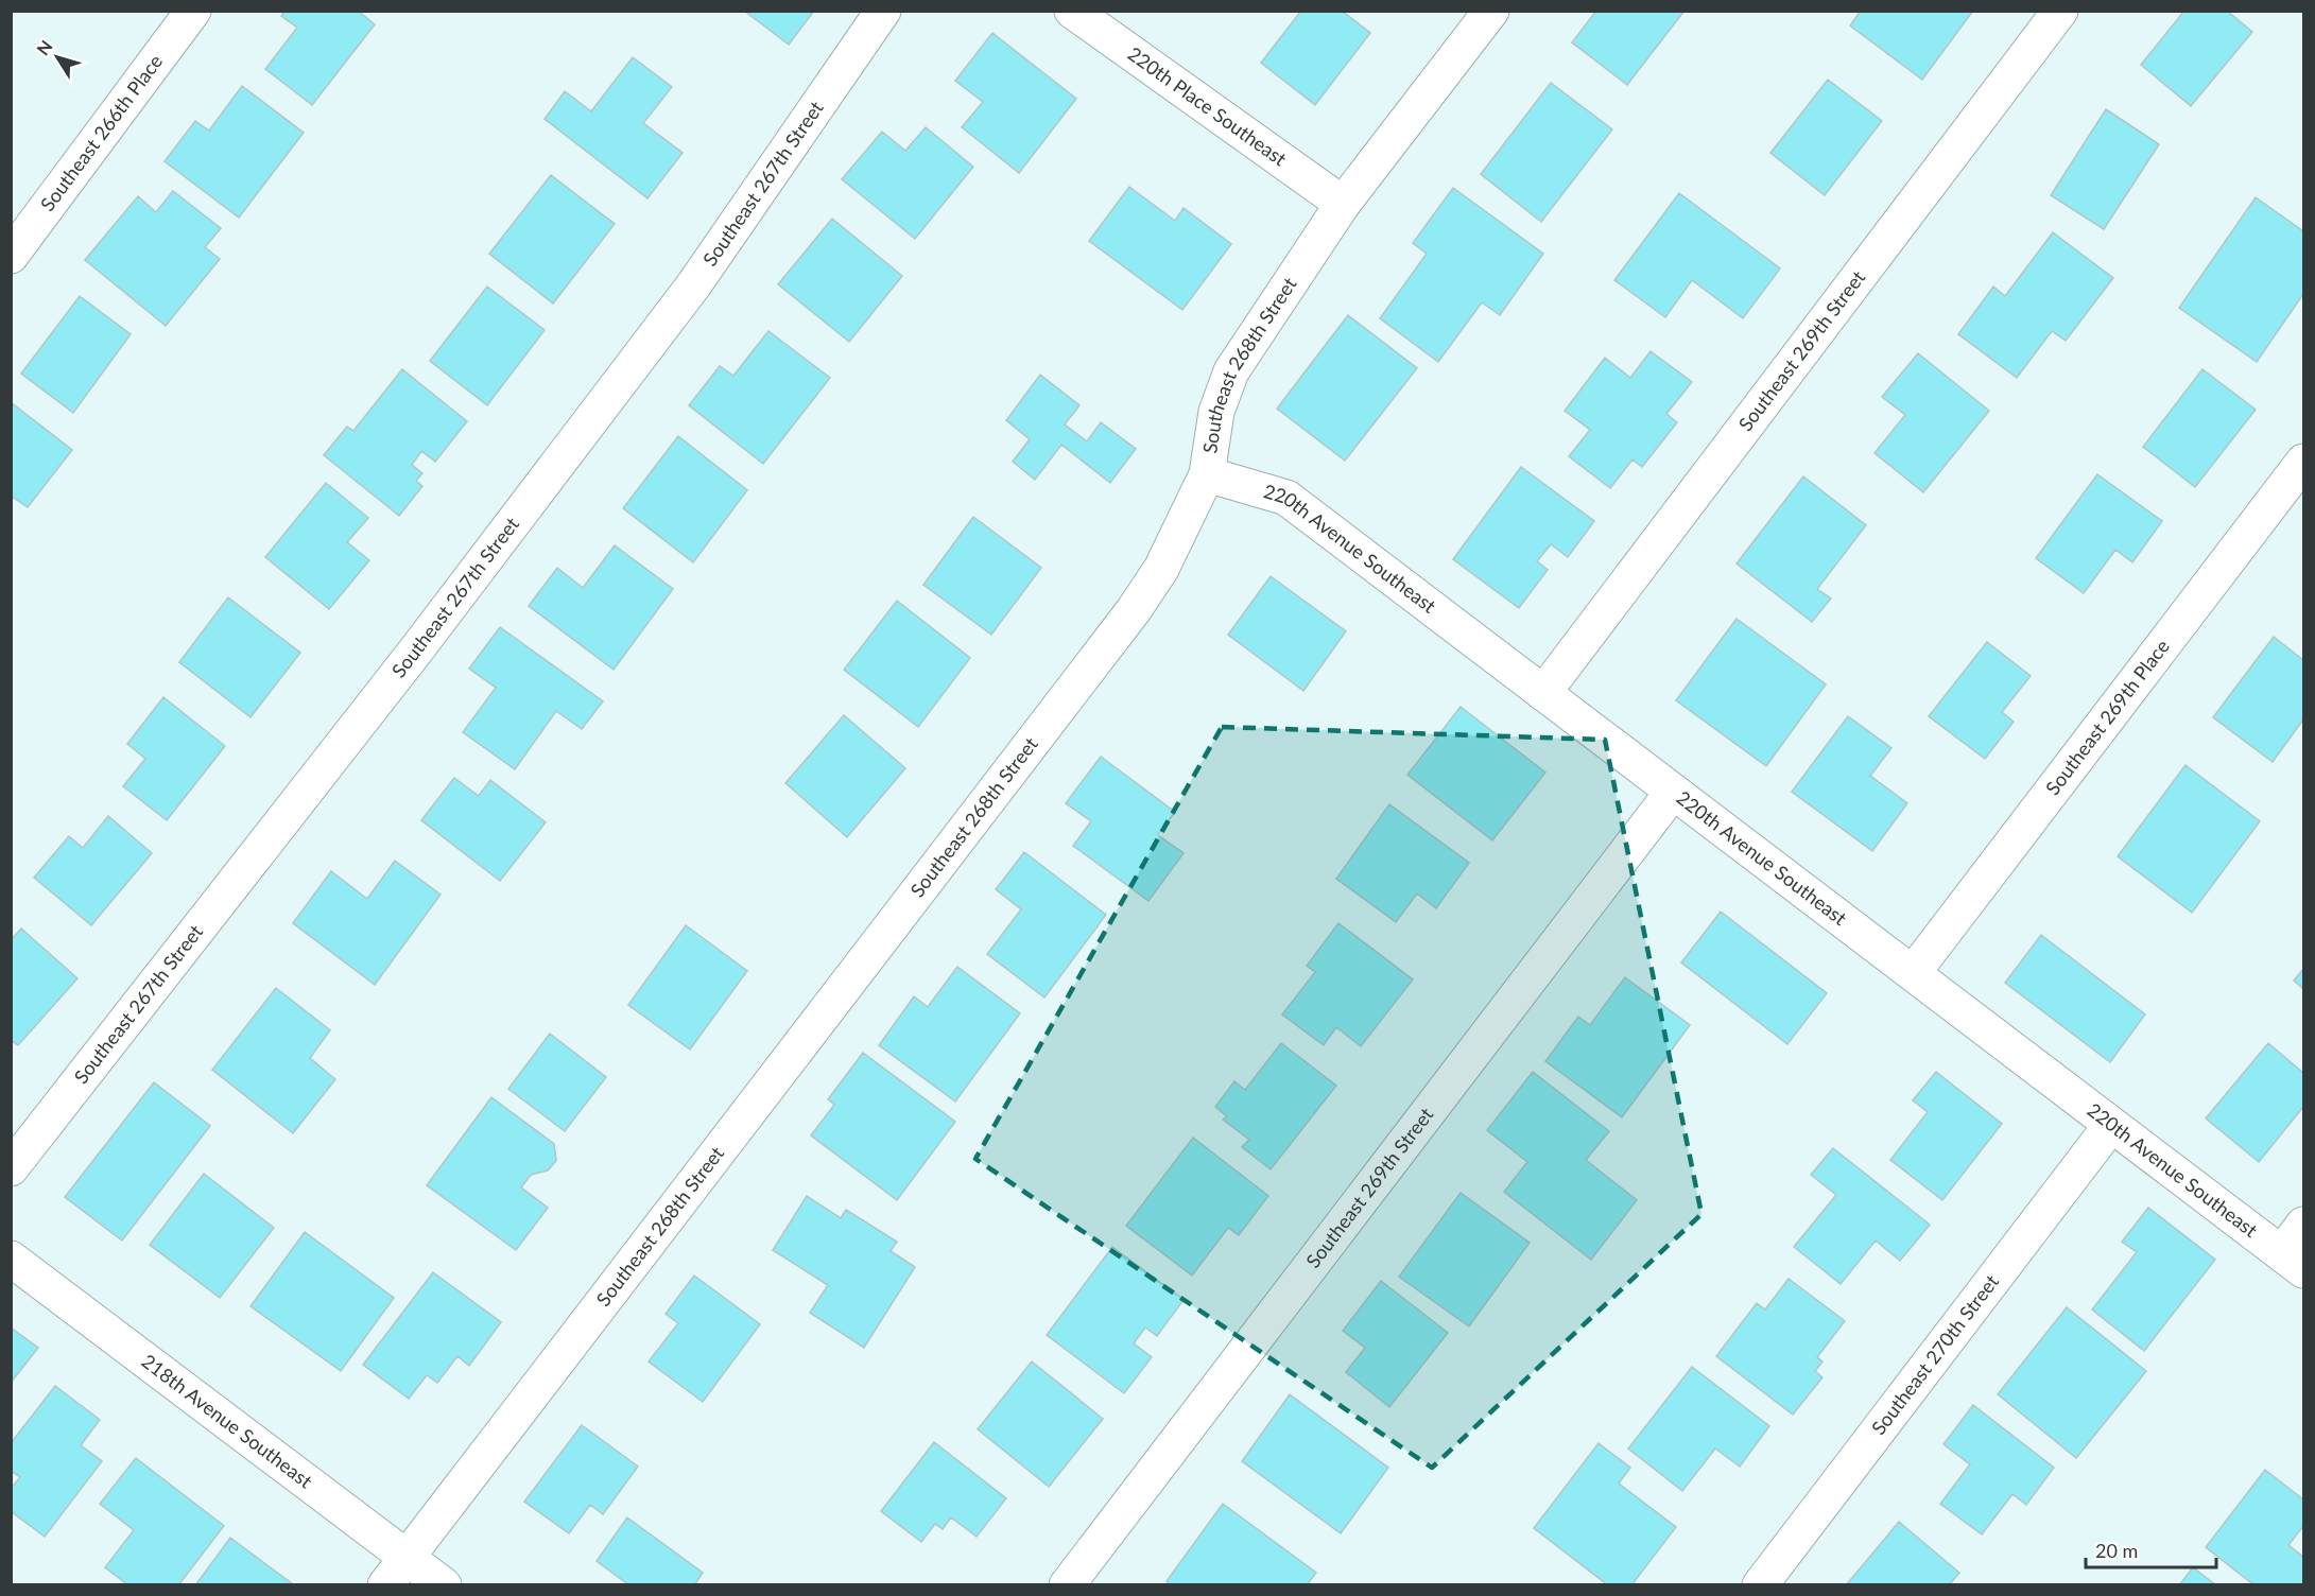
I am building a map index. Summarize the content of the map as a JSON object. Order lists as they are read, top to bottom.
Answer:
{
  "streets": {
    "street": [
      "220th Place Southeast",
      "Southeast 266th Place",
      "Southeast 267th Street",
      "Southeast 269th Street",
      "Southeast 268th Street",
      "220th Avenue Southeast",
      "Southeast 269th Place",
      "Southeast 270th Street",
      "218th Avenue Southeast"
    ]
  },
  "crossings": [
    ["220th Place Southeast", "Southeast 268th Street"],
    ["Southeast 269th Street", "220th Avenue Southeast"],
    ["Southeast 268th Street", "220th Avenue Southeast"],
    ["Southeast 268th Street", "218th Avenue Southeast"],
    ["220th Avenue Southeast", "Southeast 269th Place"],
    ["220th Avenue Southeast", "Southeast 270th Street"]
  ],
  "scale_bar": "20 m",
  "north": "top left"
}
